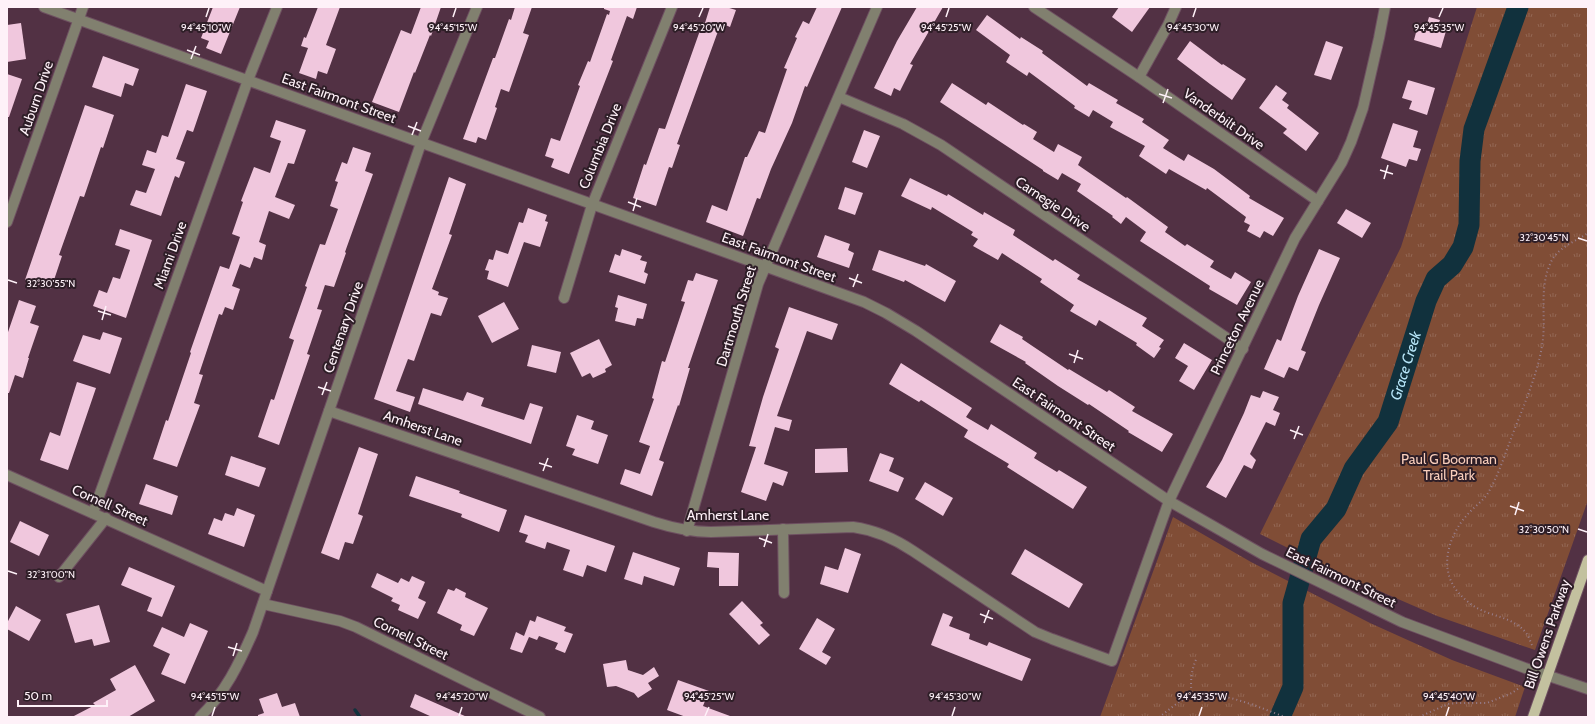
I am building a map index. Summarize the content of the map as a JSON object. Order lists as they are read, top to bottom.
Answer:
{
  "streets": {
    "main road": ["Bill Owens Parkway"],
    "street": [
      "Auburn Drive",
      "East Fairmont Street",
      "Vanderbilt Drive",
      "Columbia Drive",
      "Carnegie Drive",
      "Miami Drive",
      "Dartmouth Street",
      "Centenary Drive",
      "Princeton Avenue",
      "Amherst Lane",
      "Cornell Street"
    ]
  },
  "crossings": [
    ["Auburn Drive", "East Fairmont Street"],
    ["East Fairmont Street", "Columbia Drive"],
    ["East Fairmont Street", "Miami Drive"],
    ["East Fairmont Street", "Dartmouth Street"],
    ["East Fairmont Street", "Centenary Drive"],
    ["East Fairmont Street", "Princeton Avenue"],
    ["East Fairmont Street", "Bill Owens Parkway"],
    ["Vanderbilt Drive", "Princeton Avenue"],
    ["Carnegie Drive", "Dartmouth Street"],
    ["Carnegie Drive", "Princeton Avenue"],
    ["Miami Drive", "Cornell Street"],
    ["Dartmouth Street", "Amherst Lane"],
    ["Centenary Drive", "Amherst Lane"],
    ["Centenary Drive", "Cornell Street"],
    ["Princeton Avenue", "Amherst Lane"]
  ],
  "water": ["Grace Creek"],
  "parks": ["Paul G Boorman Trail Park"],
  "scale_bar": "50 m",
  "coordinates": [
    "94°45'10\"W",
    "94°45'15\"W",
    "94°45'20\"W",
    "94°45'25\"W",
    "94°45'30\"W",
    "94°45'35\"W",
    "32°30'45\"N",
    "32°30'55\"N",
    "32°30'50\"N",
    "32°31'00\"N",
    "94°45'40\"W"
  ]
}
